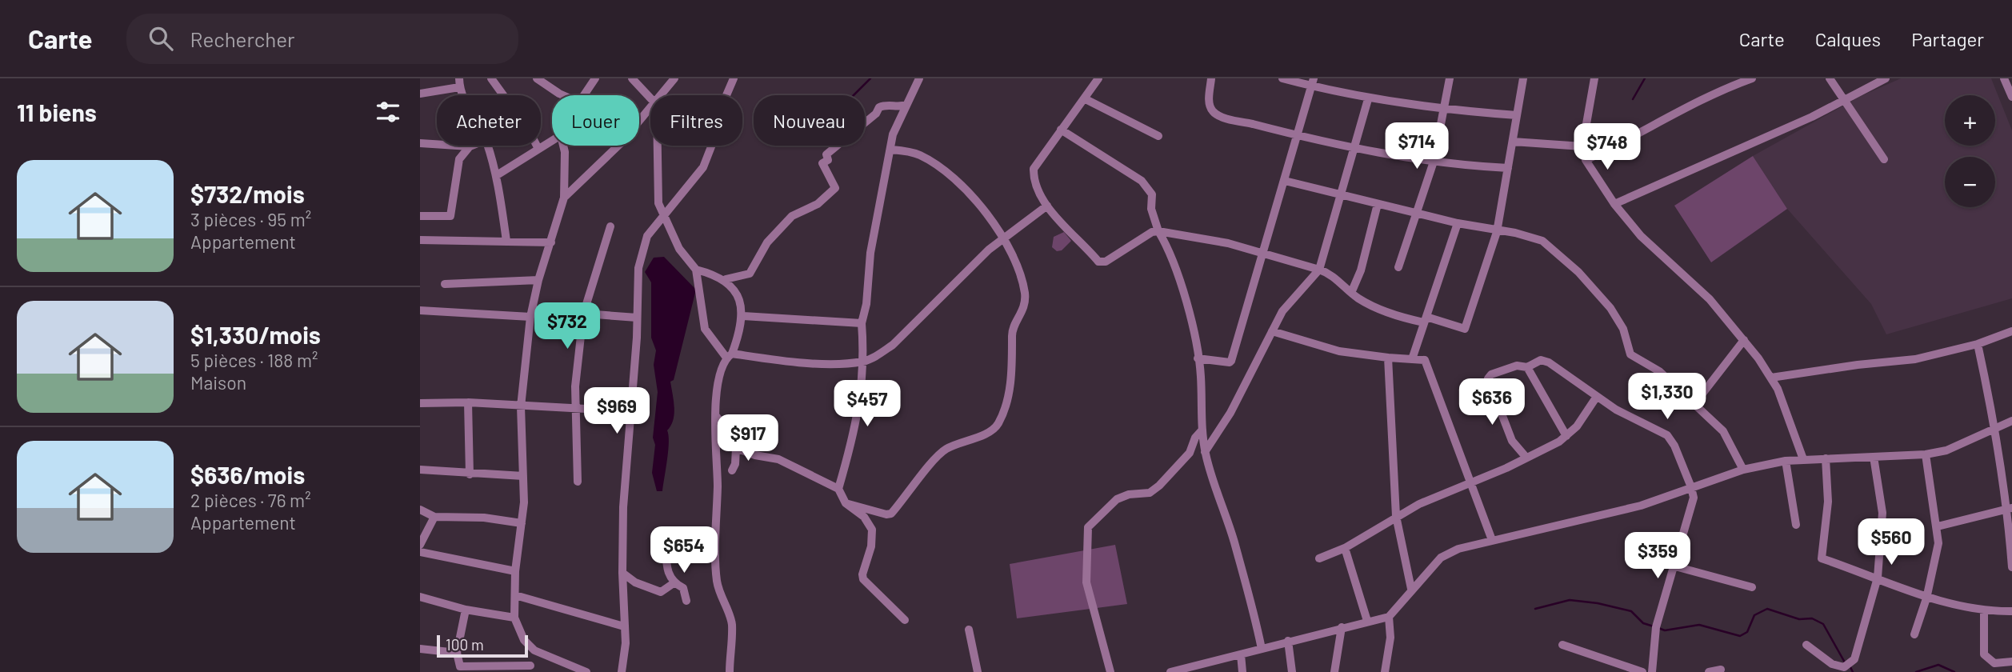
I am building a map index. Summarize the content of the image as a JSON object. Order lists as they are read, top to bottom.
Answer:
{
  "scale_bar": "100 m",
  "page": {
    "header": "Carte",
    "search": "Rechercher",
    "nav": ["Carte", "Calques", "Partager"],
    "heading": "11 biens",
    "map_buttons": ["+", "−"],
    "chip": [
      "Acheter",
      "Louer",
      "Filtres",
      "Nouveau"
    ],
    "price": [
      "$714",
      "$748",
      "$732",
      "$1,330",
      "$636",
      "$457",
      "$969",
      "$917",
      "$560",
      "$654",
      "$359"
    ],
    "list": [
      {
        "name": "$732/mois",
        "note": "3 pièces · 95 m² · Appartement"
      },
      {
        "name": "$1,330/mois",
        "note": "5 pièces · 188 m² · Maison"
      },
      {
        "name": "$636/mois",
        "note": "2 pièces · 76 m² · Appartement"
      }
    ],
    "scale": "100 m"
  }
}
